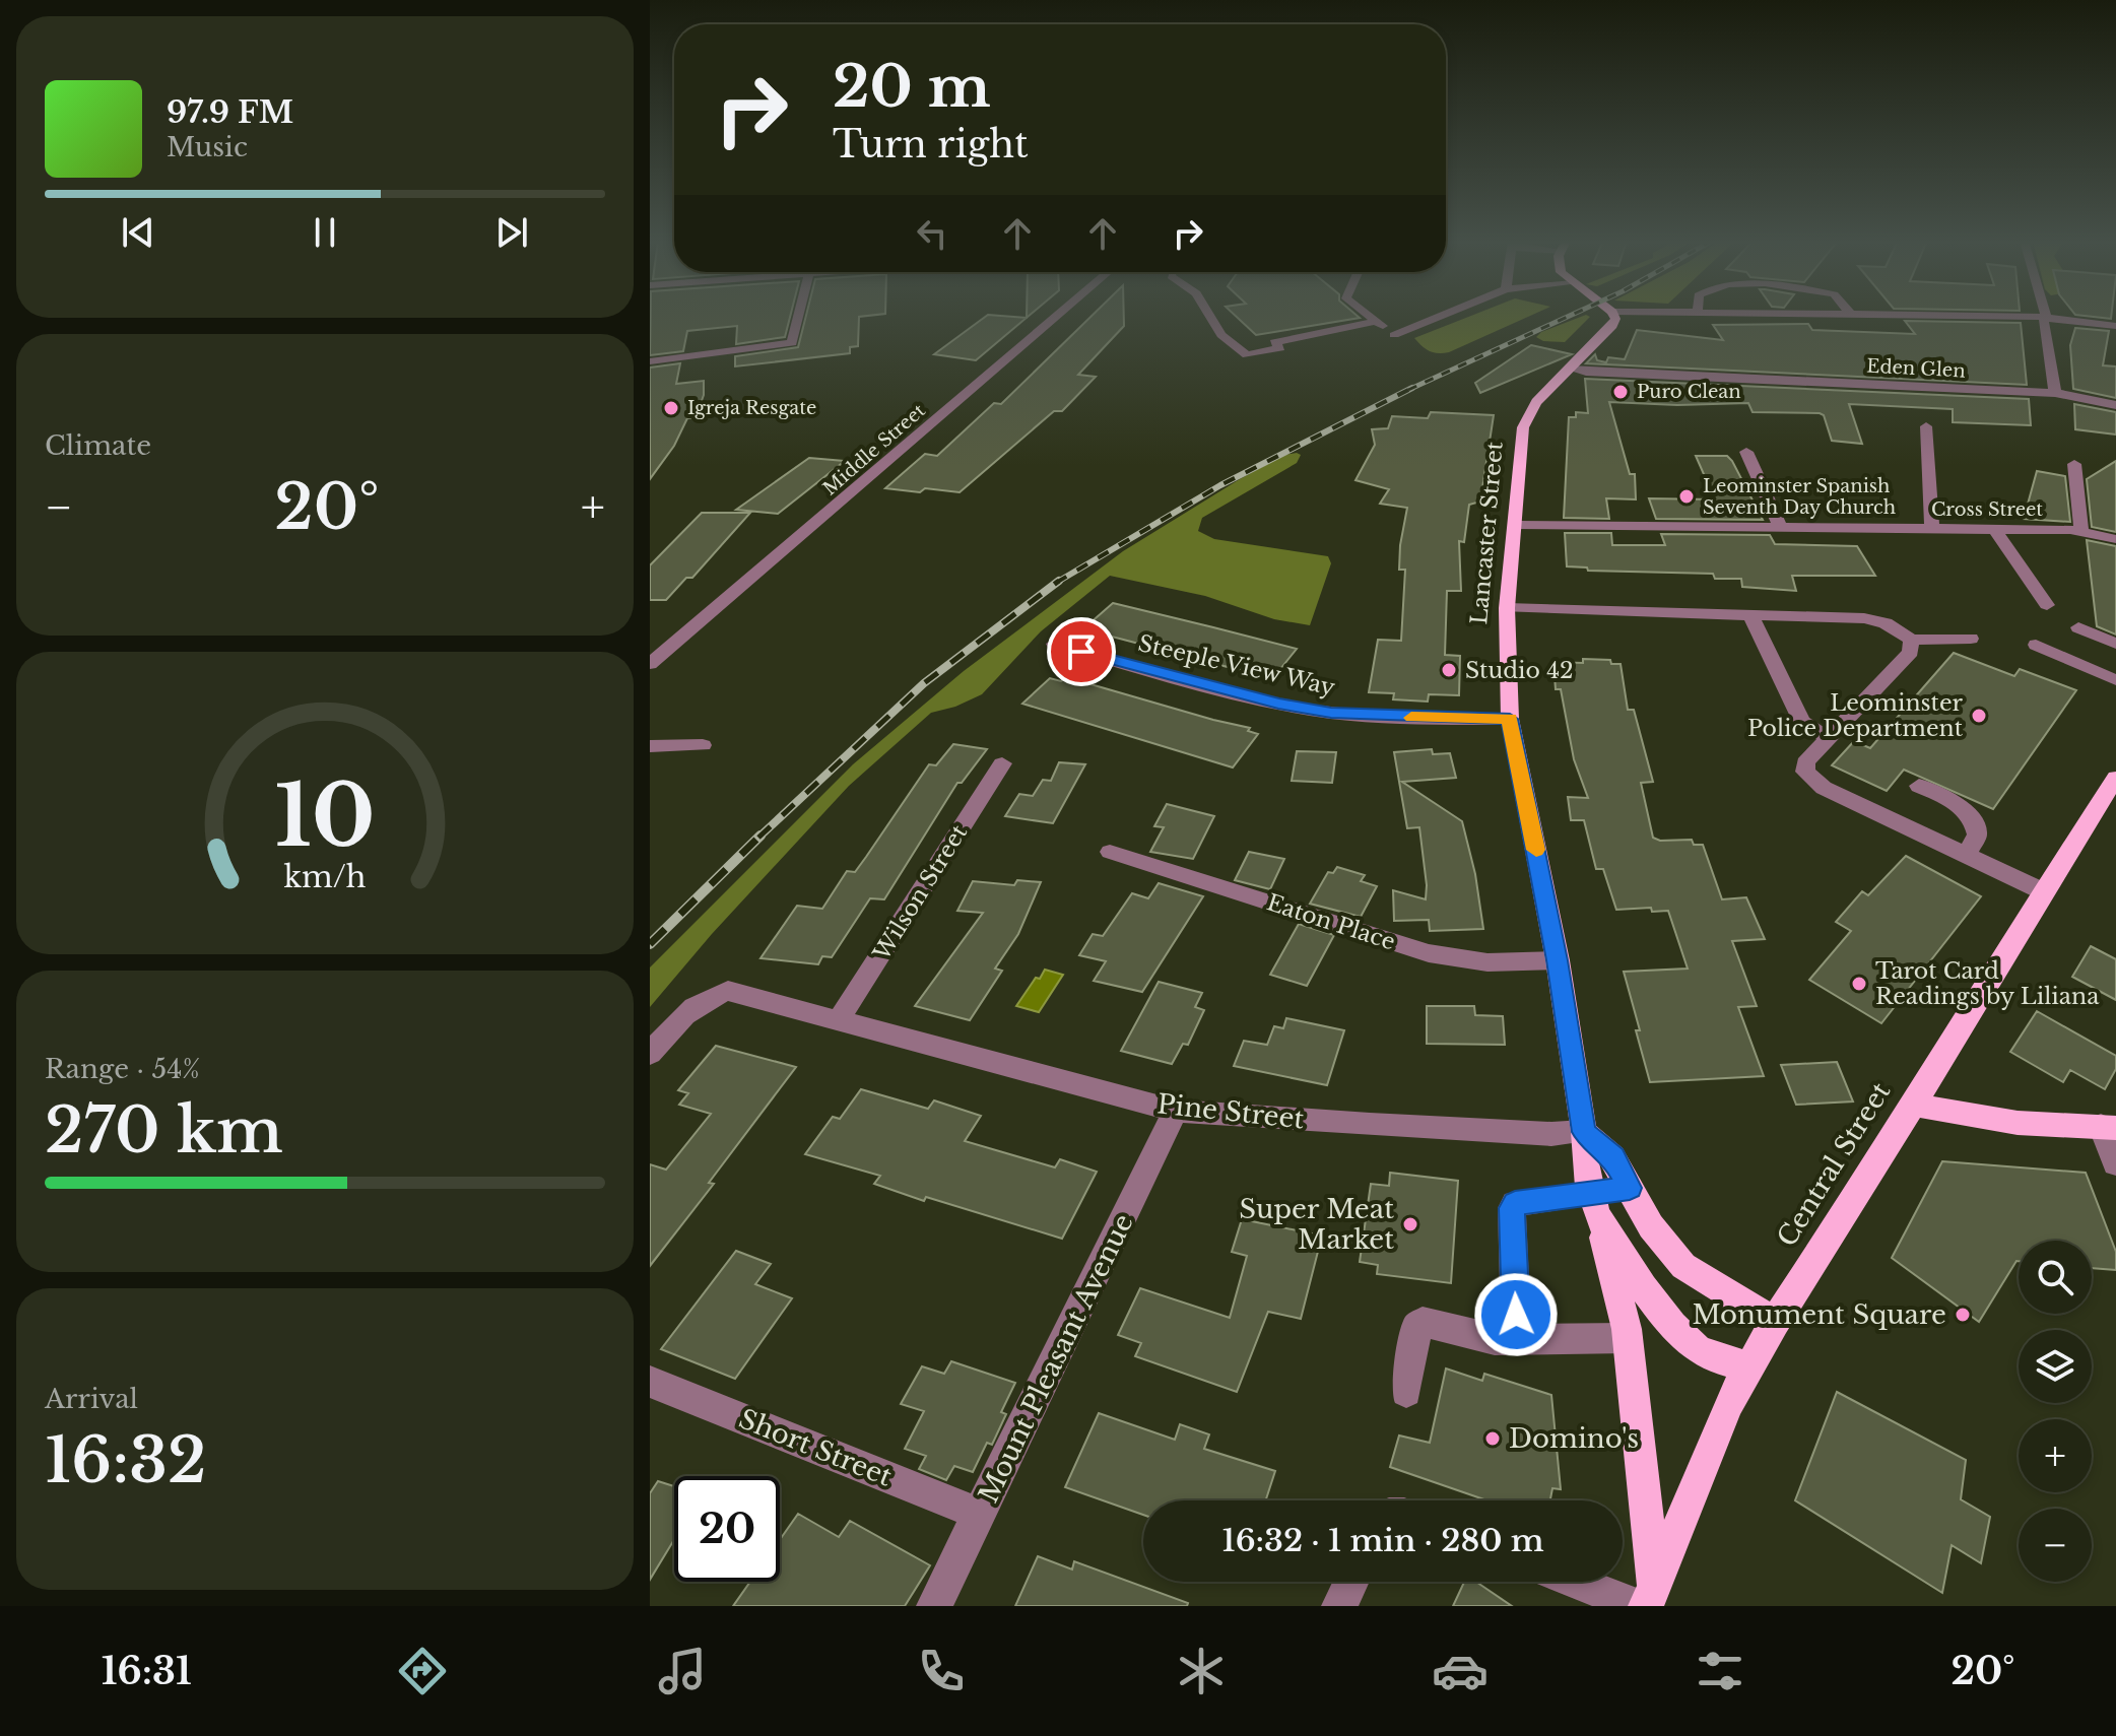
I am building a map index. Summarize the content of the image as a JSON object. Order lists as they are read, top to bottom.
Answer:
{
  "streets": {
    "main road": ["Lancaster Street", "Central Street"],
    "street": [
      "Eden Glen",
      "Middle Street",
      "Cross Street",
      "Steeple View Way",
      "Wilson Street",
      "Eaton Place",
      "Pine Street",
      "Mount Pleasant Avenue",
      "Short Street"
    ]
  },
  "crossings": [
    ["Eden Glen", "Lancaster Street"],
    ["Cross Street", "Lancaster Street"],
    ["Lancaster Street", "Steeple View Way"],
    ["Lancaster Street", "Eaton Place"],
    ["Lancaster Street", "Pine Street"],
    ["Lancaster Street", "Central Street"],
    ["Wilson Street", "Pine Street"],
    ["Pine Street", "Mount Pleasant Avenue"],
    ["Mount Pleasant Avenue", "Short Street"]
  ],
  "places": [
    "Puro Clean",
    "Igreja Resgate",
    "Leominster Spanish Seventh Day Church",
    "Studio 42",
    "Leominster Police Department",
    "Tarot Card Readings by Liliana",
    "Super Meat Market",
    "Monument Square",
    "Domino's"
  ],
  "page": {
    "turn": ["20 m", "Turn right"],
    "song": ["97.9 FM", "Music"],
    "tile": [
      "Climate",
      ["Range · 54%", "270 km"],
      ["Arrival", "16:32"]
    ],
    "heat": ["−", "20°", "+"],
    "map_buttons": ["+", "−"],
    "limit": "20",
    "trip": "16:32 · 1 min · 280 m",
    "tabs": ["16:31", "20°"],
    "gauge": ["10", "km/h"]
  }
}
